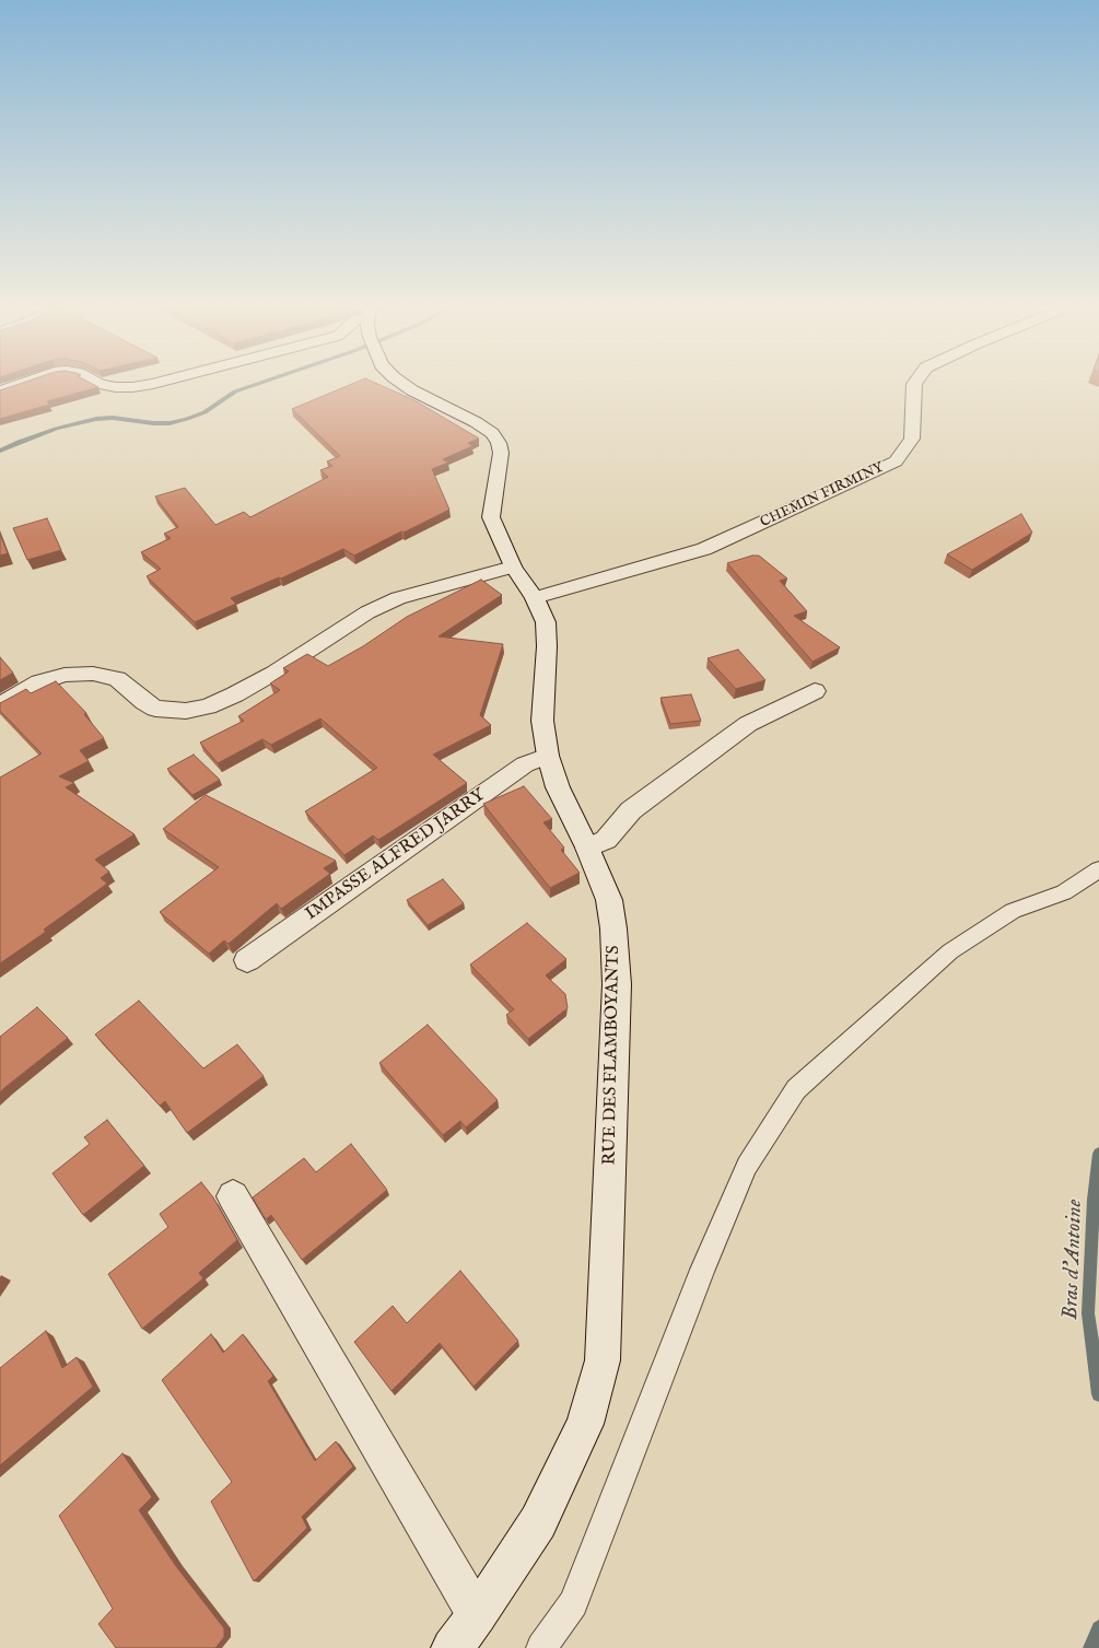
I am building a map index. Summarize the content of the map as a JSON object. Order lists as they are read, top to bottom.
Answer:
{
  "streets": {
    "street": ["CHEMIN FIRMINY", "IMPASSE ALFRED JARRY", "RUE DES FLAMBOYANTS"]
  },
  "crossings": [
    ["CHEMIN FIRMINY", "RUE DES FLAMBOYANTS"],
    ["IMPASSE ALFRED JARRY", "RUE DES FLAMBOYANTS"]
  ],
  "water": ["Bras d'Antoine"]
}
